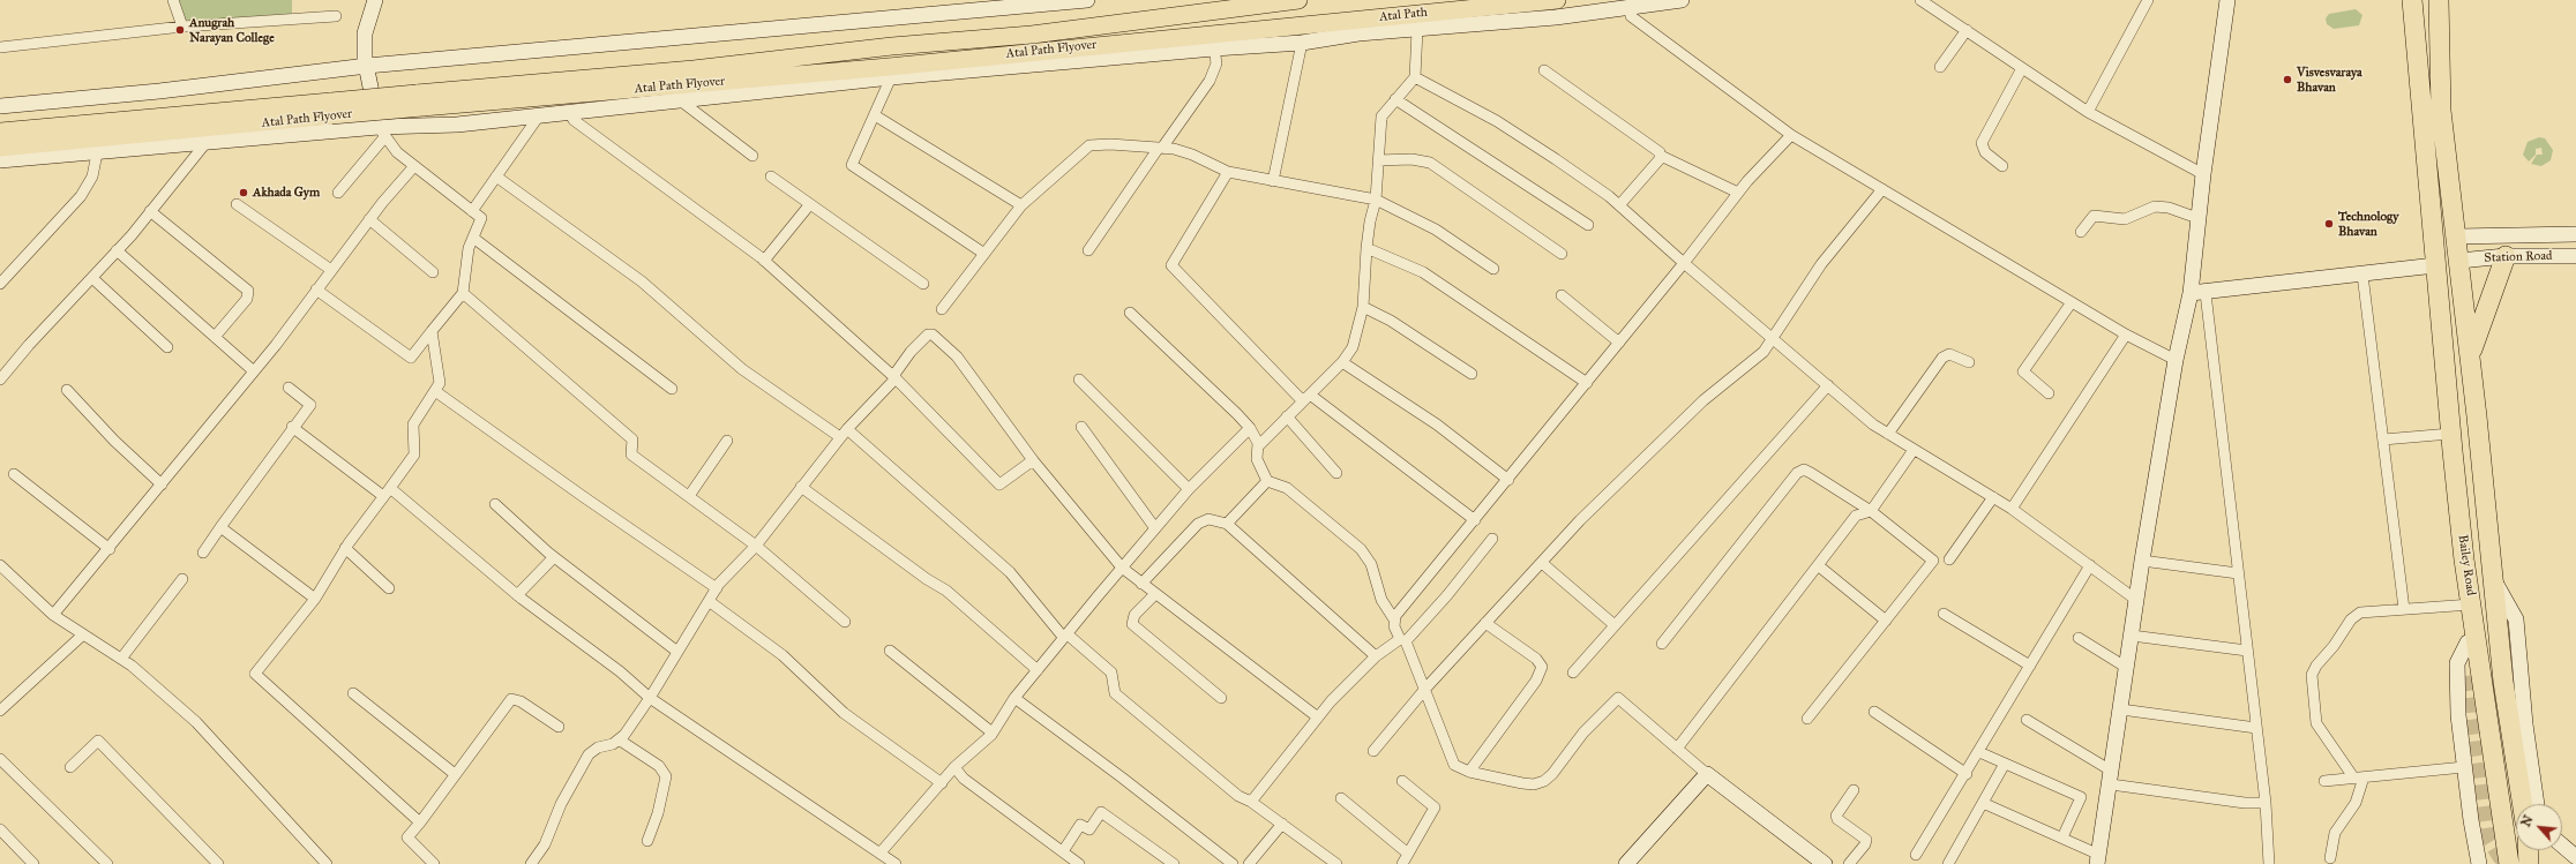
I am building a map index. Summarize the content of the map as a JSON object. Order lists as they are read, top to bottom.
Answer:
{
  "streets": {
    "highway": ["Bailey Road"],
    "main road": ["Atal Path", "Atal Path Flyover"],
    "street": ["Station Road"]
  },
  "crossings": [
    ["Atal Path", "Atal Path Flyover"],
    ["Station Road", "Bailey Road"]
  ],
  "places": [
    "Anugrah Narayan College",
    "Visvesvaraya Bhavan",
    "Akhada Gym",
    "Technology Bhavan"
  ],
  "north": "top left"
}
